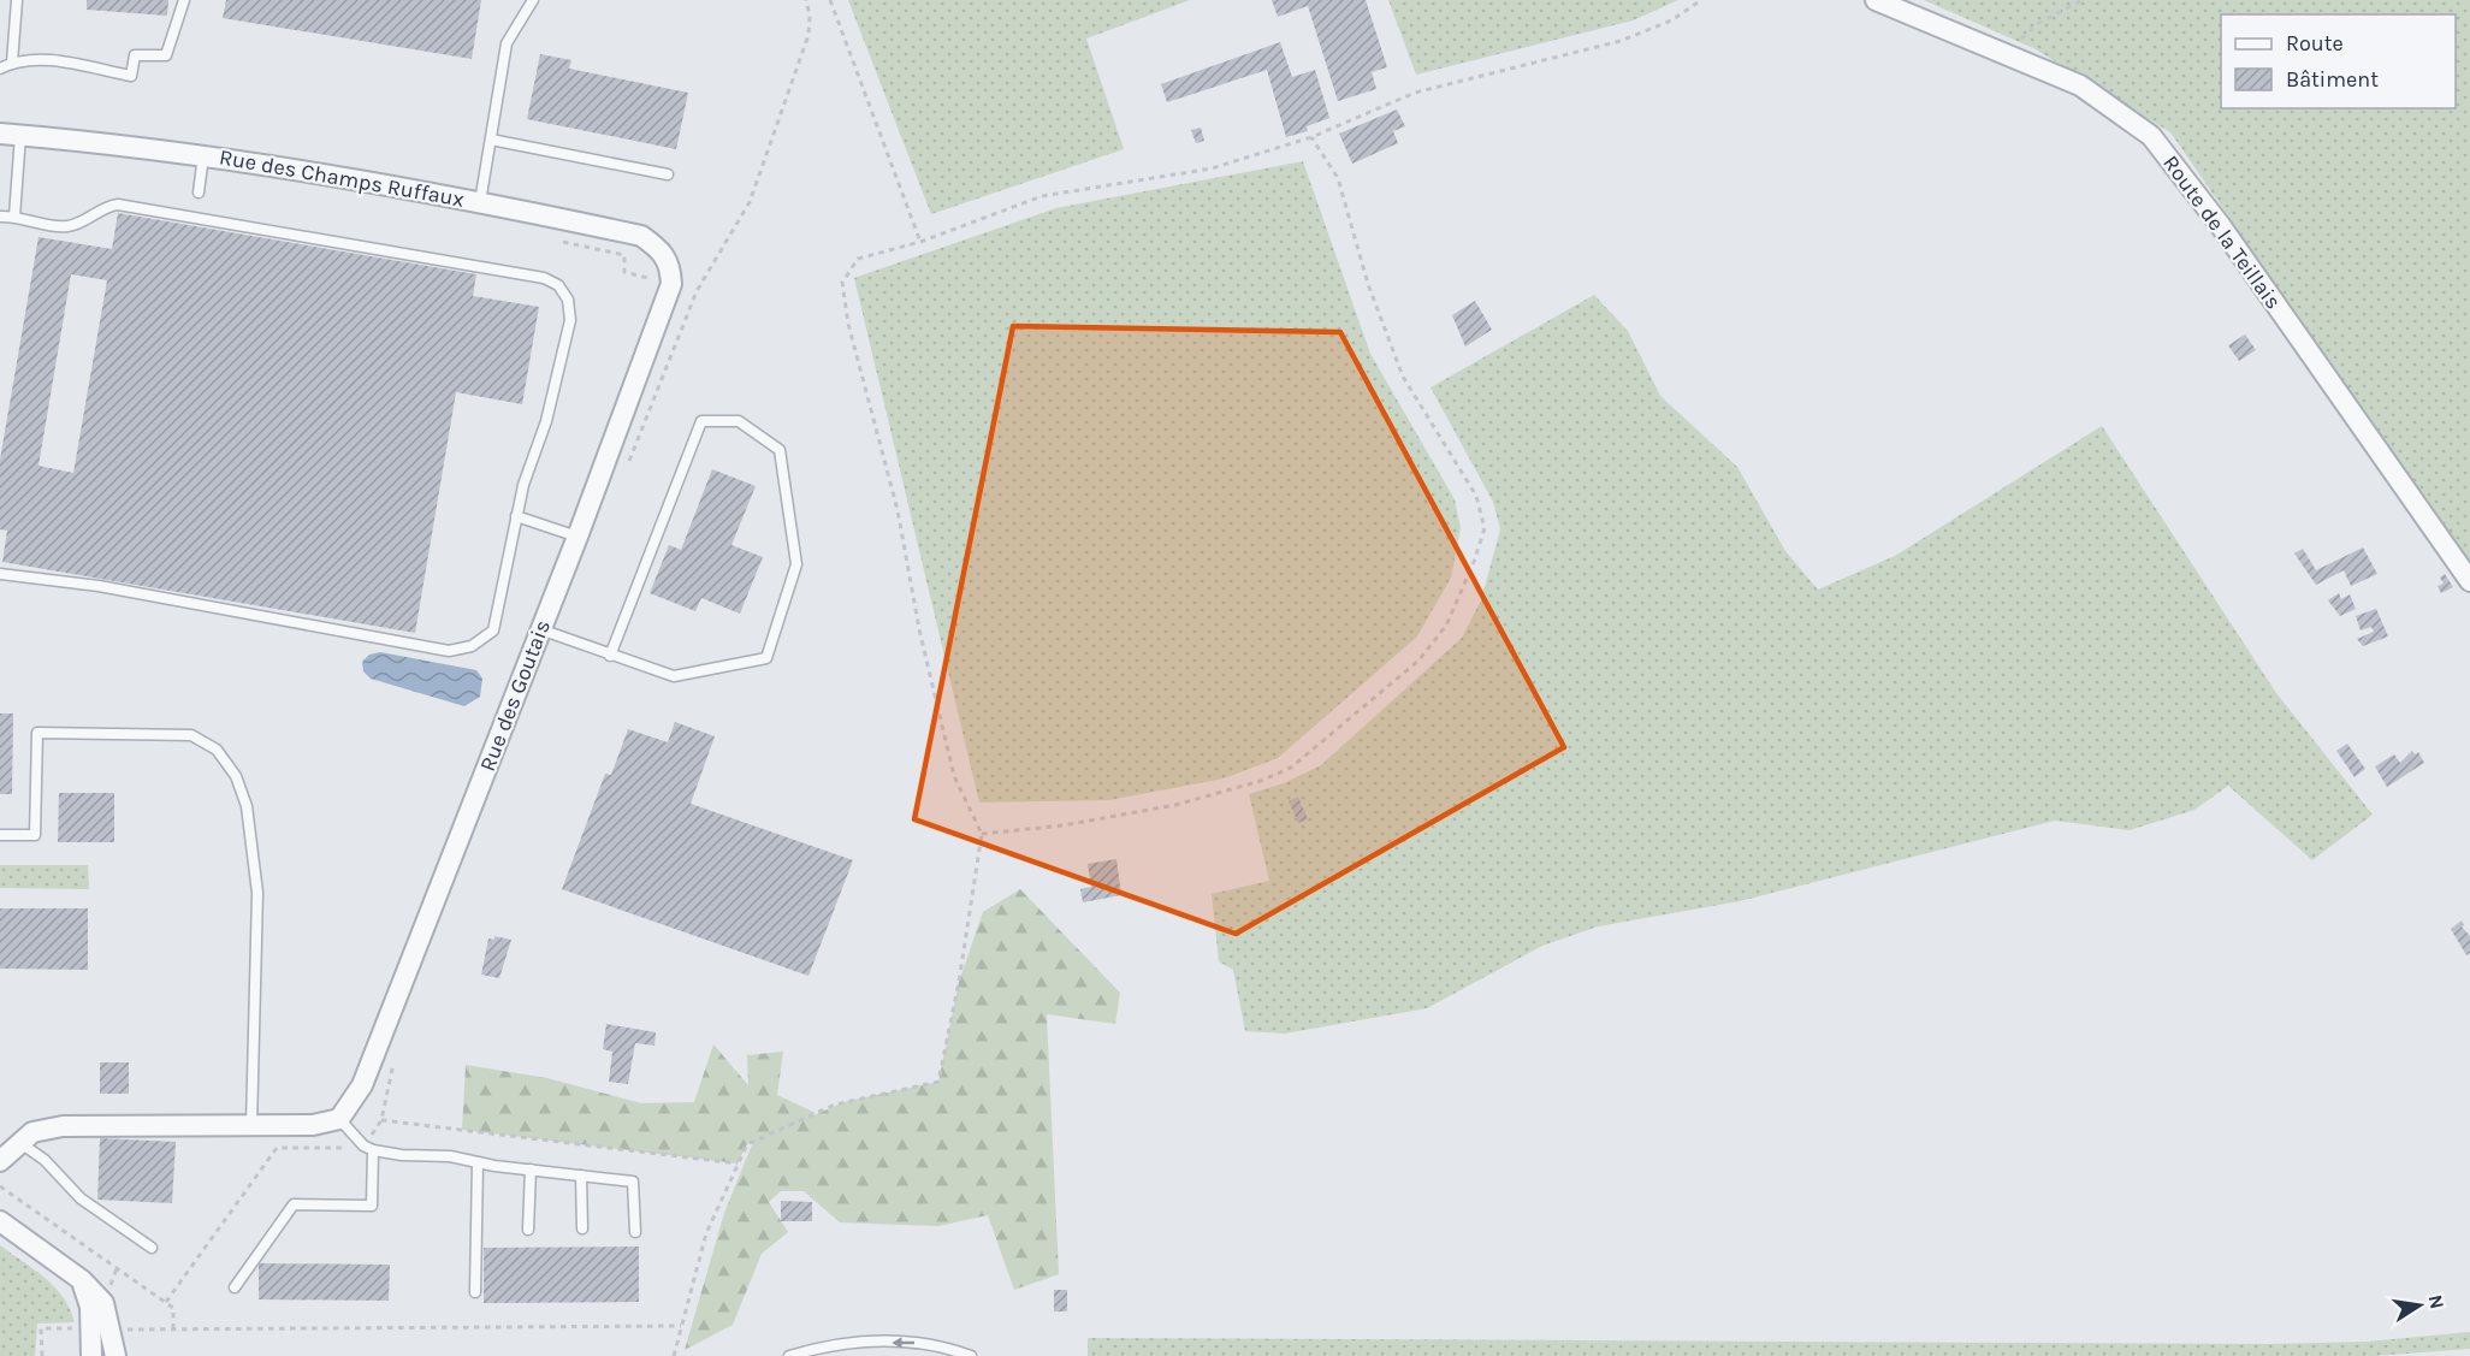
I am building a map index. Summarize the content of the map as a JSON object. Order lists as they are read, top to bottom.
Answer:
{
  "streets": {
    "street": ["Rue des Champs Ruffaux", "Route de la Teillais", "Rue des Goutais"]
  },
  "crossings": [
    ["Rue des Champs Ruffaux", "Rue des Goutais"]
  ],
  "legend": ["Route", "Bâtiment"],
  "north": "right"
}
